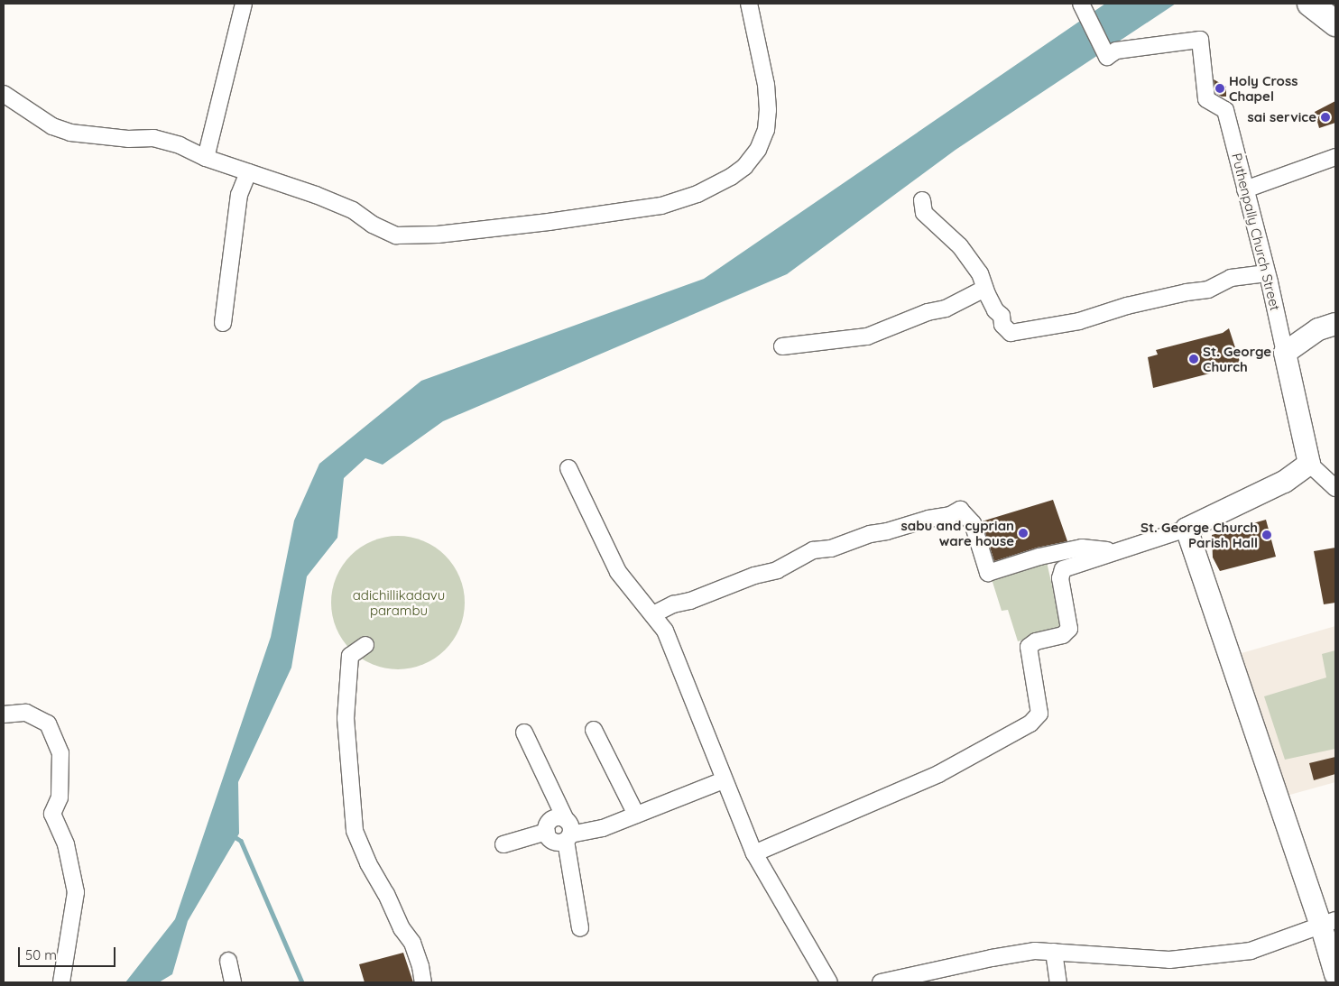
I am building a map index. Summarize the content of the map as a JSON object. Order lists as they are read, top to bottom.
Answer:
{
  "streets": {
    "street": ["Puthenpally Church Street"]
  },
  "parks": ["adichillikadavu parambu"],
  "places": [
    "Holy Cross Chapel",
    "sai service",
    "St. George Church",
    "sabu and cyprian ware house",
    "St. George Church Parish Hall"
  ],
  "scale_bar": "50 m"
}
